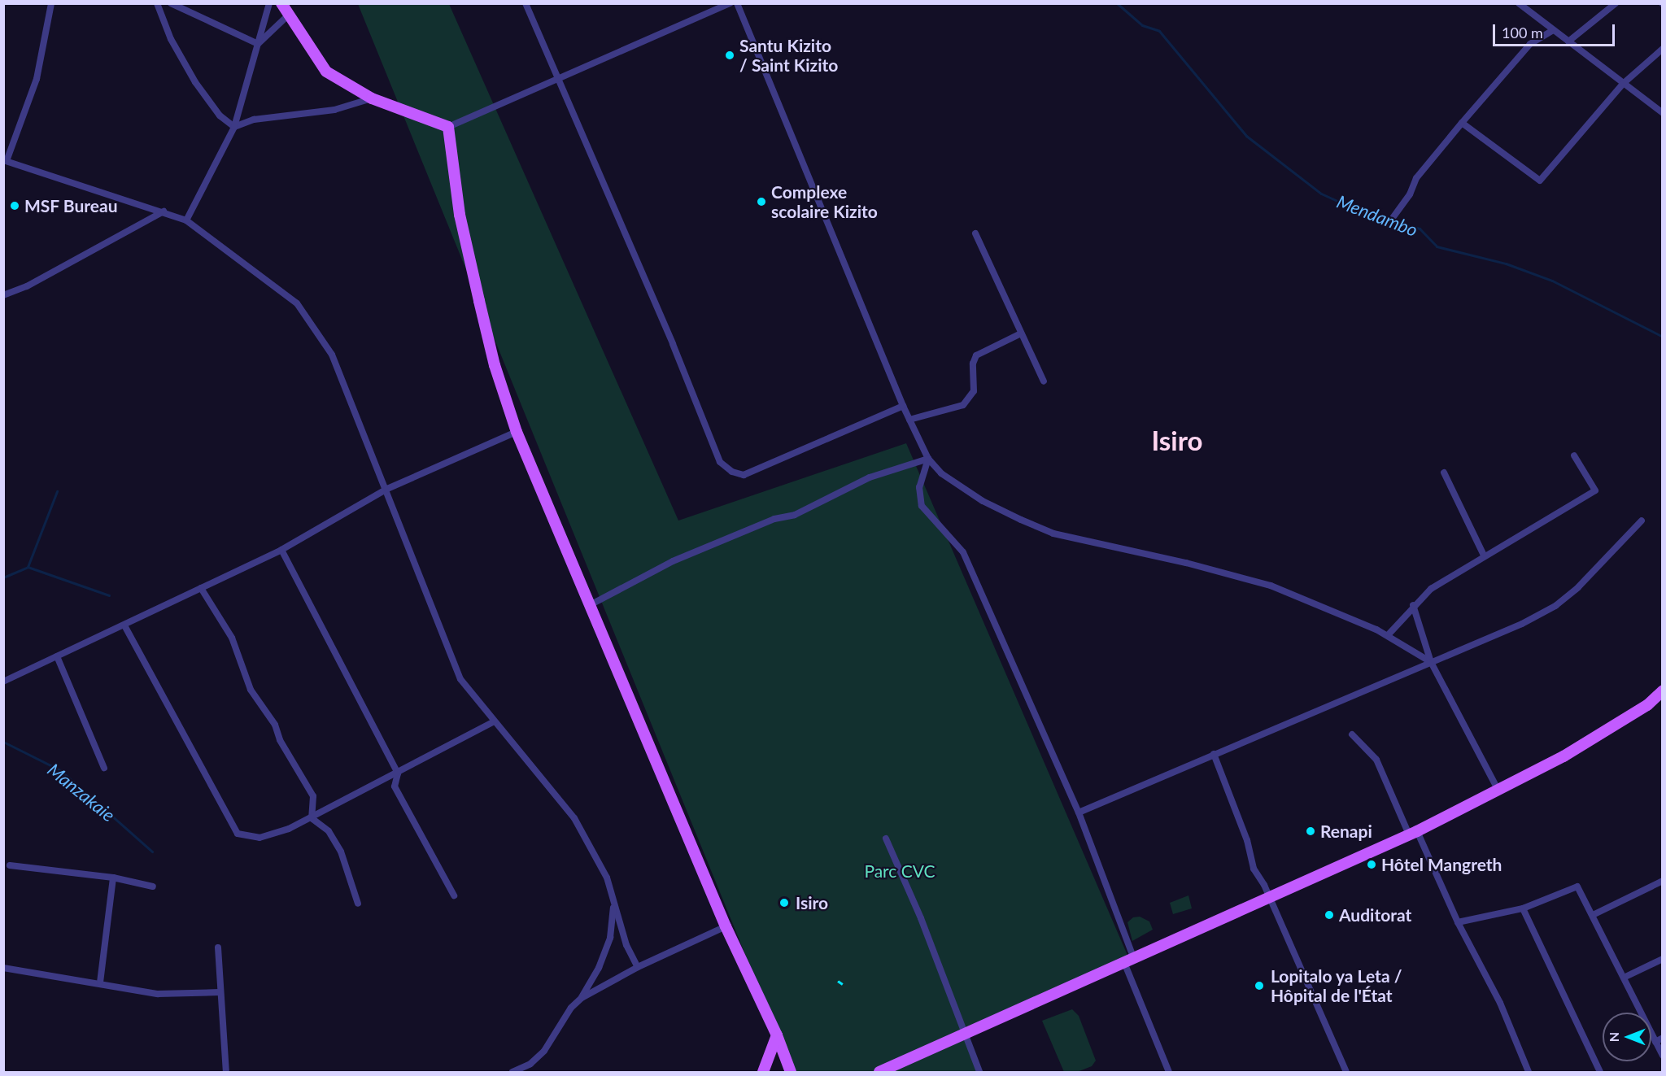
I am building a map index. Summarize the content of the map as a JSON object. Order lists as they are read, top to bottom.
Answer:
{
  "districts": ["Isiro"],
  "water": ["Mendambo", "Manzakaie"],
  "parks": ["Parc CVC"],
  "places": [
    "Santu Kizito / Saint Kizito",
    "Complexe scolaire Kizito",
    "MSF Bureau",
    "Renapi",
    "Hôtel Mangreth",
    "Isiro",
    "Auditorat",
    "Lopitalo ya Leta / Hôpital de l'État"
  ],
  "scale_bar": "100 m",
  "north": "left"
}
